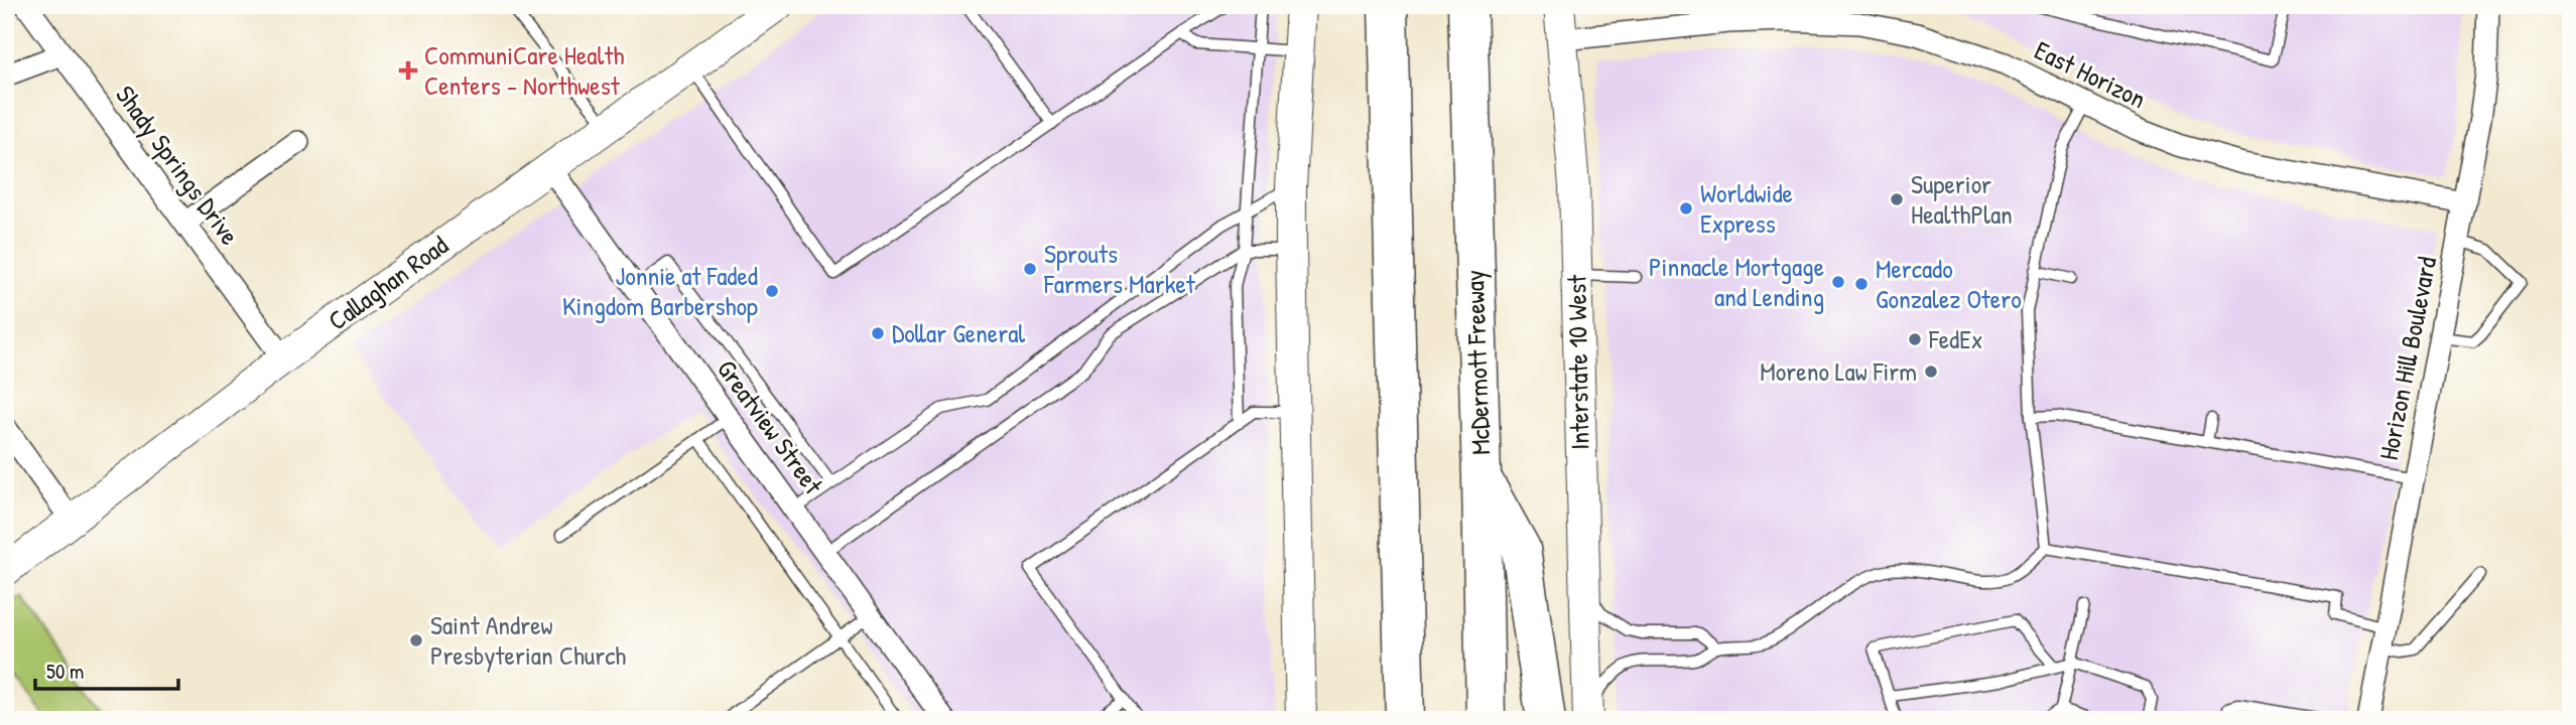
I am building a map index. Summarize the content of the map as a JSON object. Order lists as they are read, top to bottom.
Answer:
{
  "streets": {
    "highway": ["McDermott Freeway"],
    "main road": ["Callaghan Road", "Interstate 10 West"],
    "street": [
      "East Horizon",
      "Shady Springs Drive",
      "Horizon Hill Boulevard",
      "Greatview Street"
    ]
  },
  "crossings": [
    ["East Horizon", "Horizon Hill Boulevard"],
    ["East Horizon", "Interstate 10 West"],
    ["Shady Springs Drive", "Callaghan Road"],
    ["Callaghan Road", "Greatview Street"]
  ],
  "places": {
    "health": ["CommuniCare Health Centers - Northwest"],
    "other": [
      "Superior HealthPlan",
      "Worldwide Express",
      "Sprouts Farmers Market",
      "Pinnacle Mortgage and Lending",
      "Mercado Gonzalez Otero",
      "Jonnie at Faded Kingdom Barbershop",
      "Dollar General",
      "FedEx",
      "Moreno Law Firm",
      "Saint Andrew Presbyterian Church"
    ]
  },
  "scale_bar": "50 m"
}
